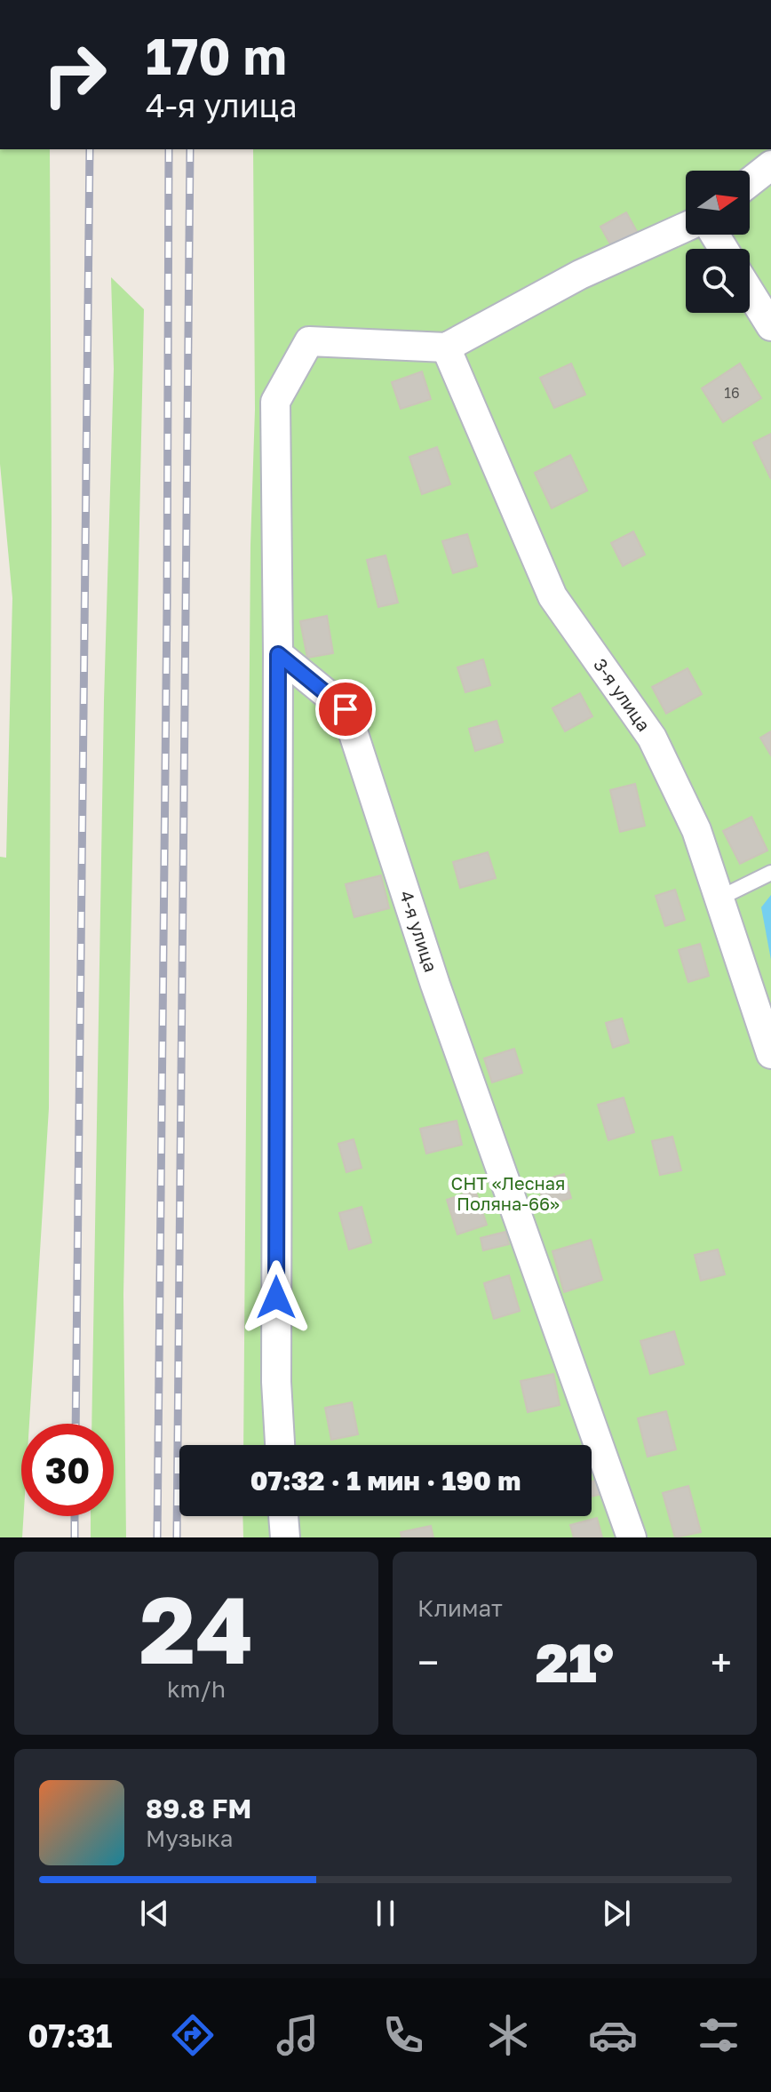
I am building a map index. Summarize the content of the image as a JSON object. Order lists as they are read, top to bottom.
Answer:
{
  "streets": {
    "street": ["3-я улица", "4-я улица"]
  },
  "parks": ["СНТ «Лесная Поляна-66»"],
  "house_numbers": ["16"],
  "north": "right",
  "page": {
    "turn": ["170 m", "4-я улица"],
    "limit": "30",
    "trip": "07:32 · 1 мин · 190 m",
    "tile": [
      ["24", "km/h"],
      "Климат"
    ],
    "heat": ["−", "21°", "+"],
    "song": ["89.8 FM", "Музыка"],
    "tabs": "07:31"
  }
}
